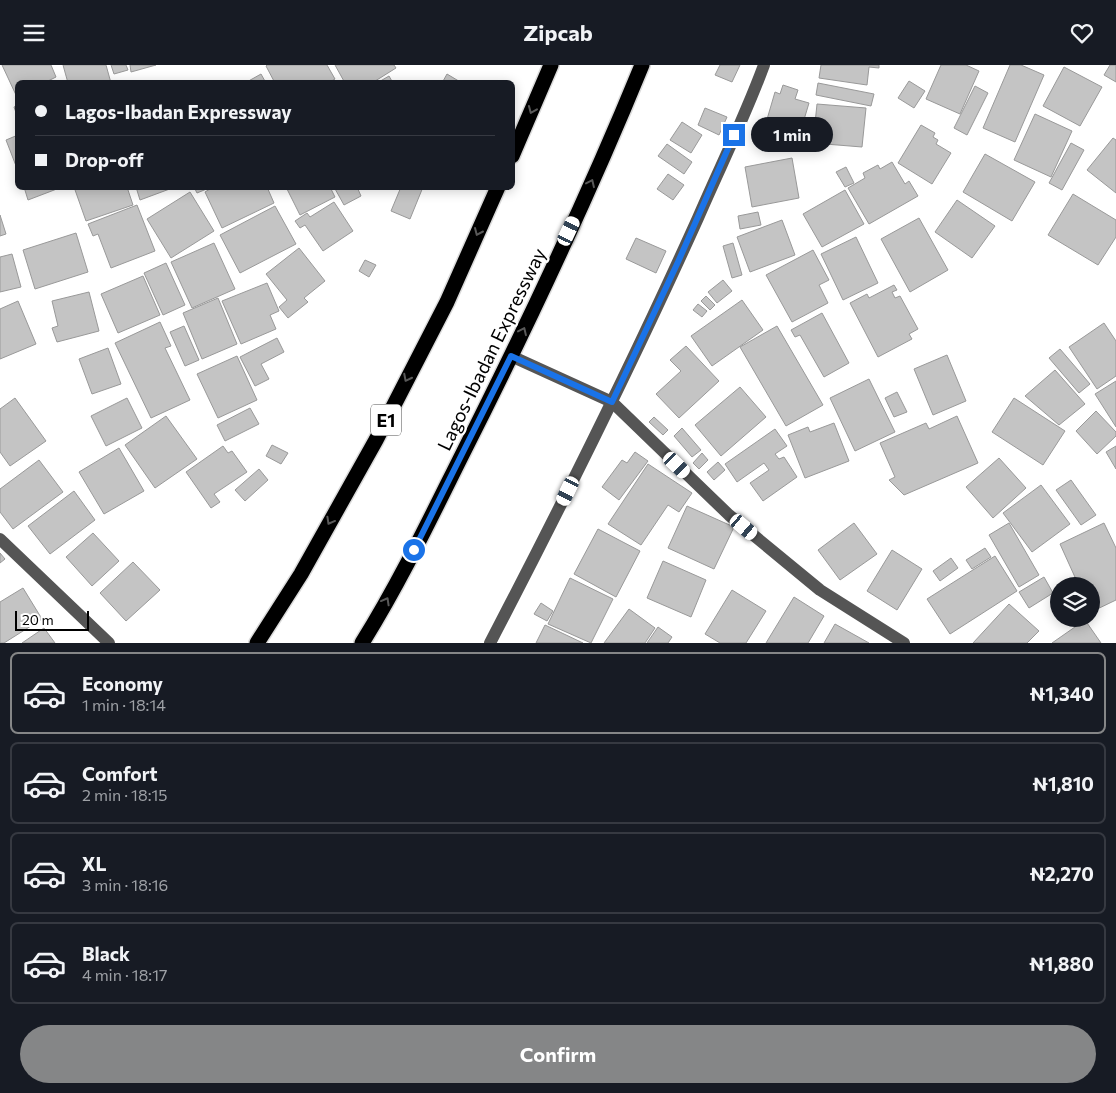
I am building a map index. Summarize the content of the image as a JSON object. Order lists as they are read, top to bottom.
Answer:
{
  "streets": {
    "highway": ["Lagos-Ibadan Expressway", "E1"]
  },
  "scale_bar": "20 m",
  "page": {
    "header": "Zipcab",
    "banner": ["Lagos-Ibadan Expressway", "Drop-off"],
    "bubble": "1 min",
    "scale": "20 m",
    "list": [
      {
        "name": "Economy",
        "note": "1 min · 18:14",
        "value": "₦1,340"
      },
      {
        "name": "Comfort",
        "note": "2 min · 18:15",
        "value": "₦1,810"
      },
      {
        "name": "XL",
        "note": "3 min · 18:16",
        "value": "₦2,270"
      },
      {
        "name": "Black",
        "note": "4 min · 18:17",
        "value": "₦1,880"
      }
    ],
    "buttons": "Confirm"
  }
}
